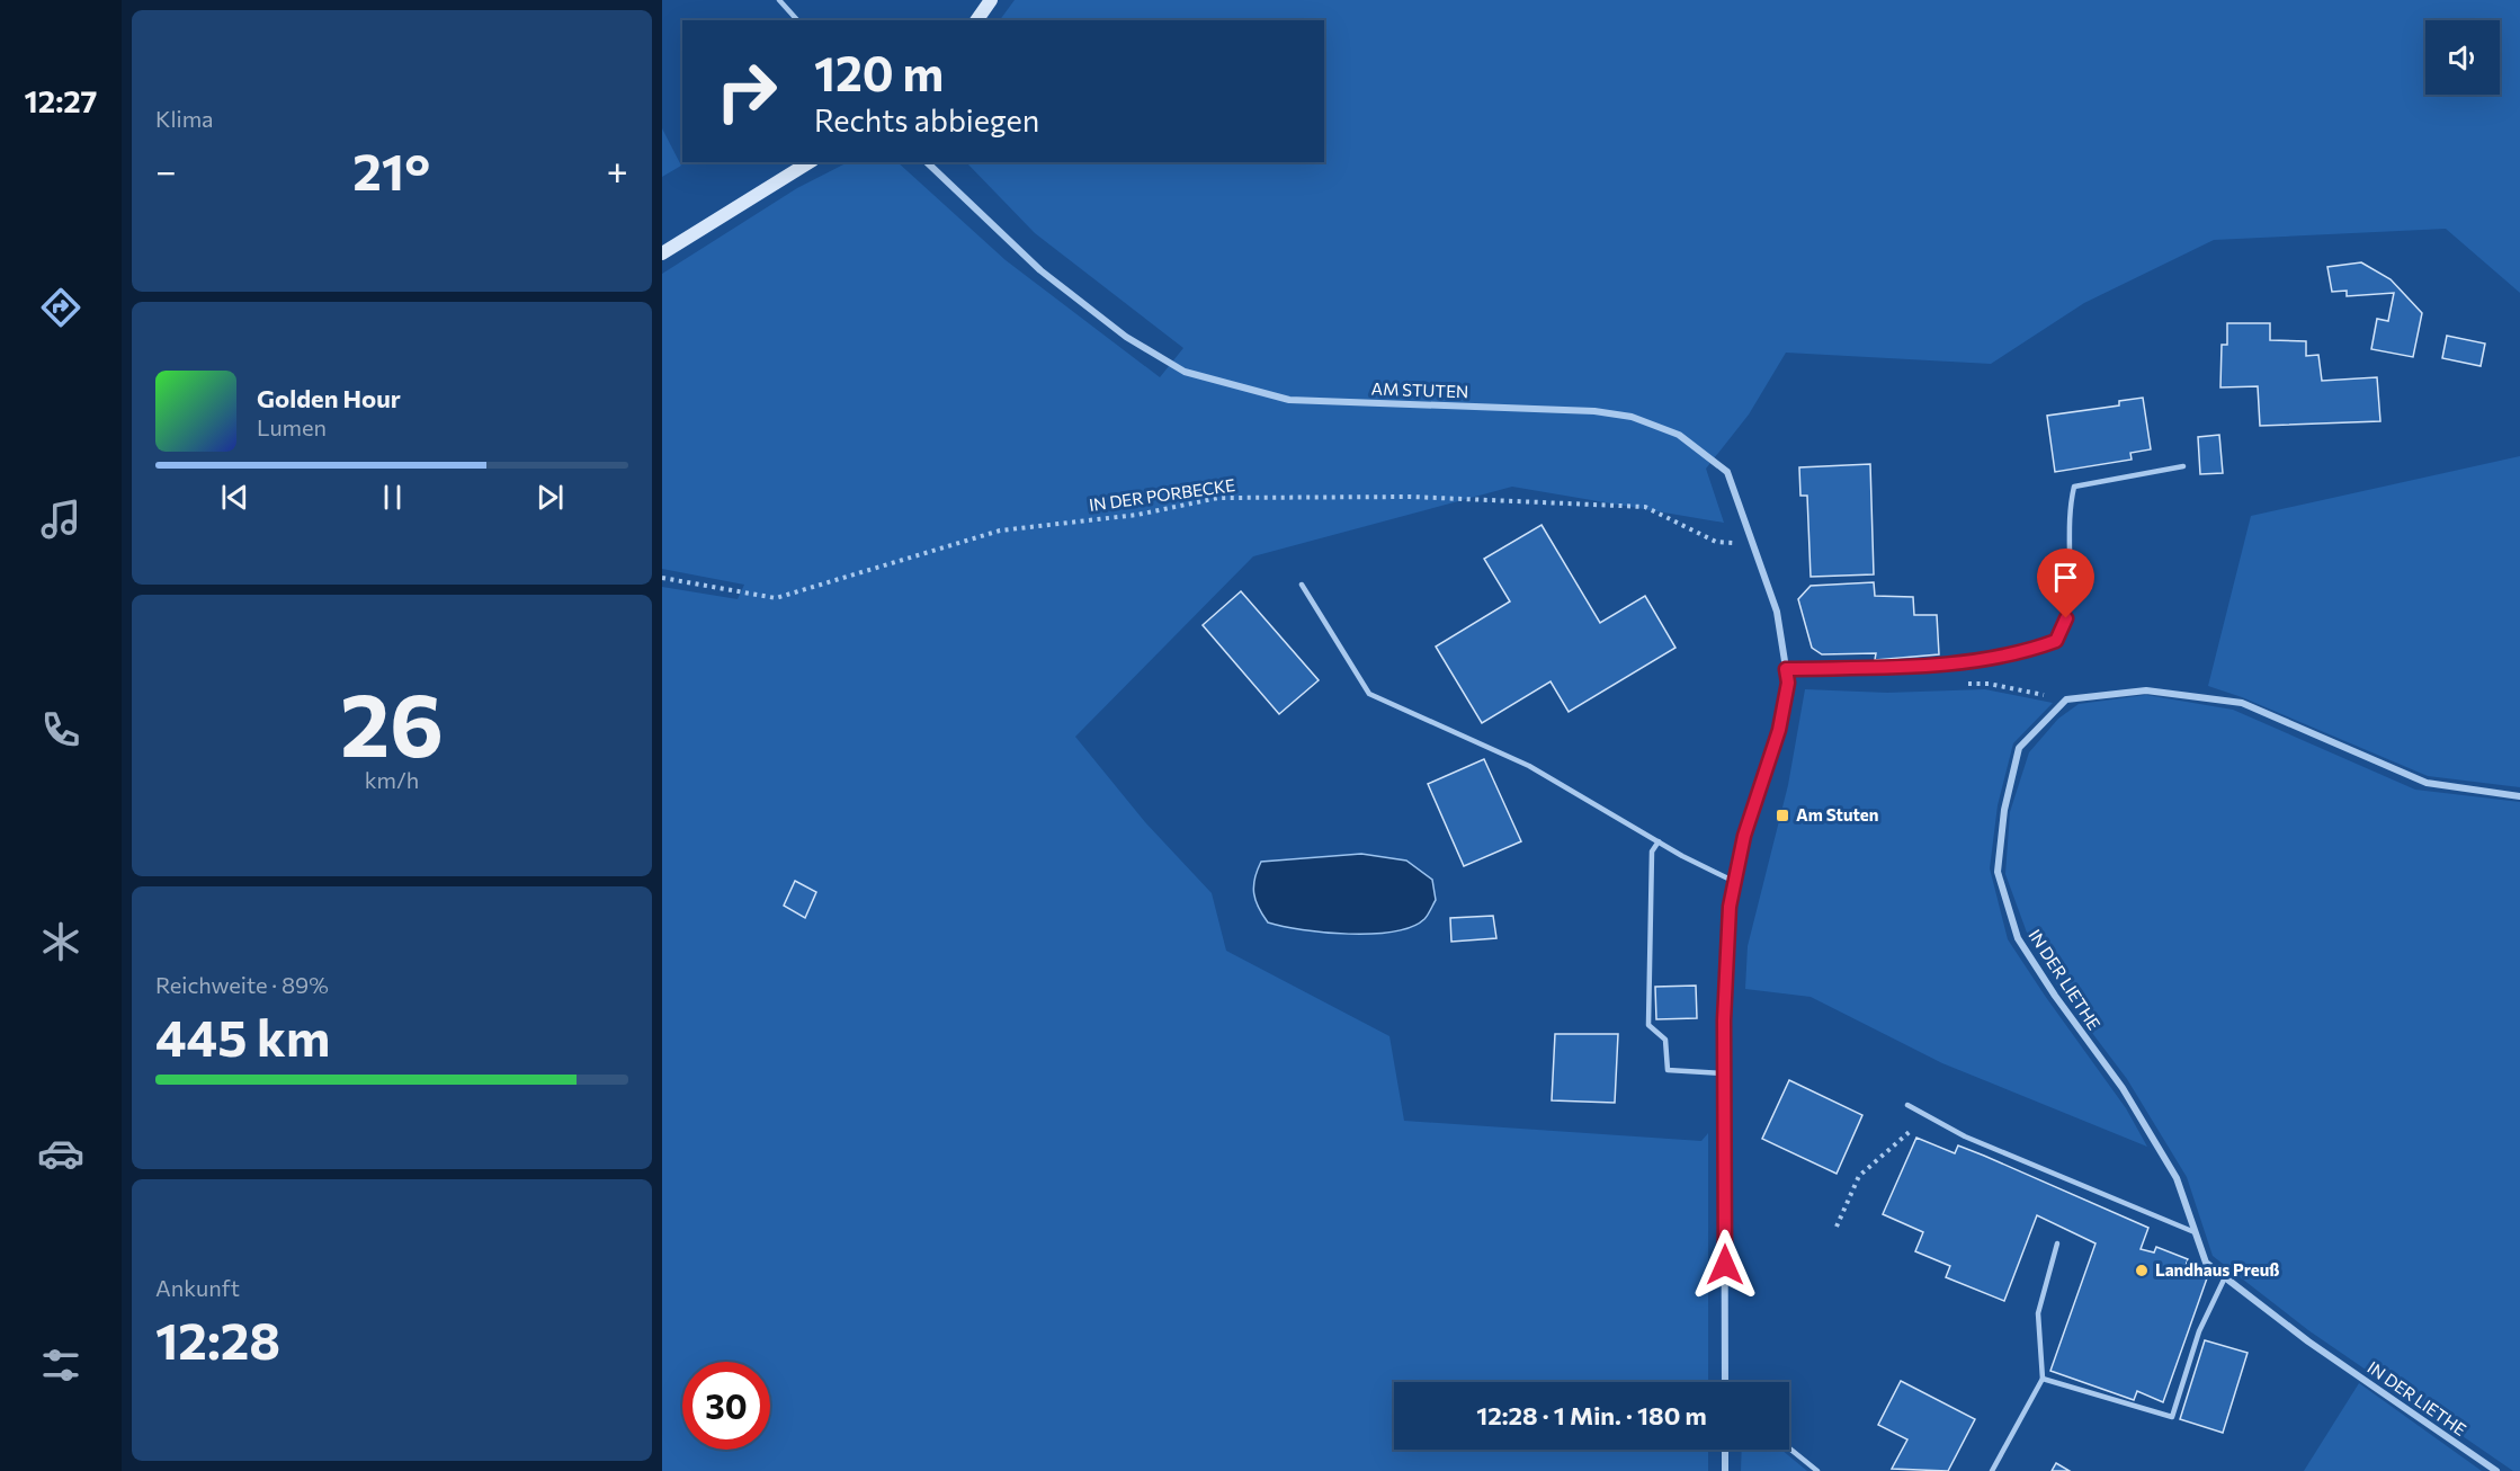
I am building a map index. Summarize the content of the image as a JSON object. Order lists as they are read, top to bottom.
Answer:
{
  "streets": {
    "street": ["AM STUTEN", "IN DER LIETHE"],
    "path": ["IN DER PORBECKE"]
  },
  "crossings": [
    ["AM STUTEN", "IN DER PORBECKE"]
  ],
  "places": {
    "transit": ["Am Stuten"],
    "other": ["Landhaus Preuß"]
  },
  "page": {
    "tabs": "12:27",
    "tile": [
      "Klima",
      ["26", "km/h"],
      ["Reichweite · 89%", "445 km"],
      ["Ankunft", "12:28"]
    ],
    "turn": ["120 m", "Rechts abbiegen"],
    "heat": ["−", "21°", "+"],
    "song": ["Golden Hour", "Lumen"],
    "limit": "30",
    "trip": "12:28 · 1 Min. · 180 m"
  }
}
